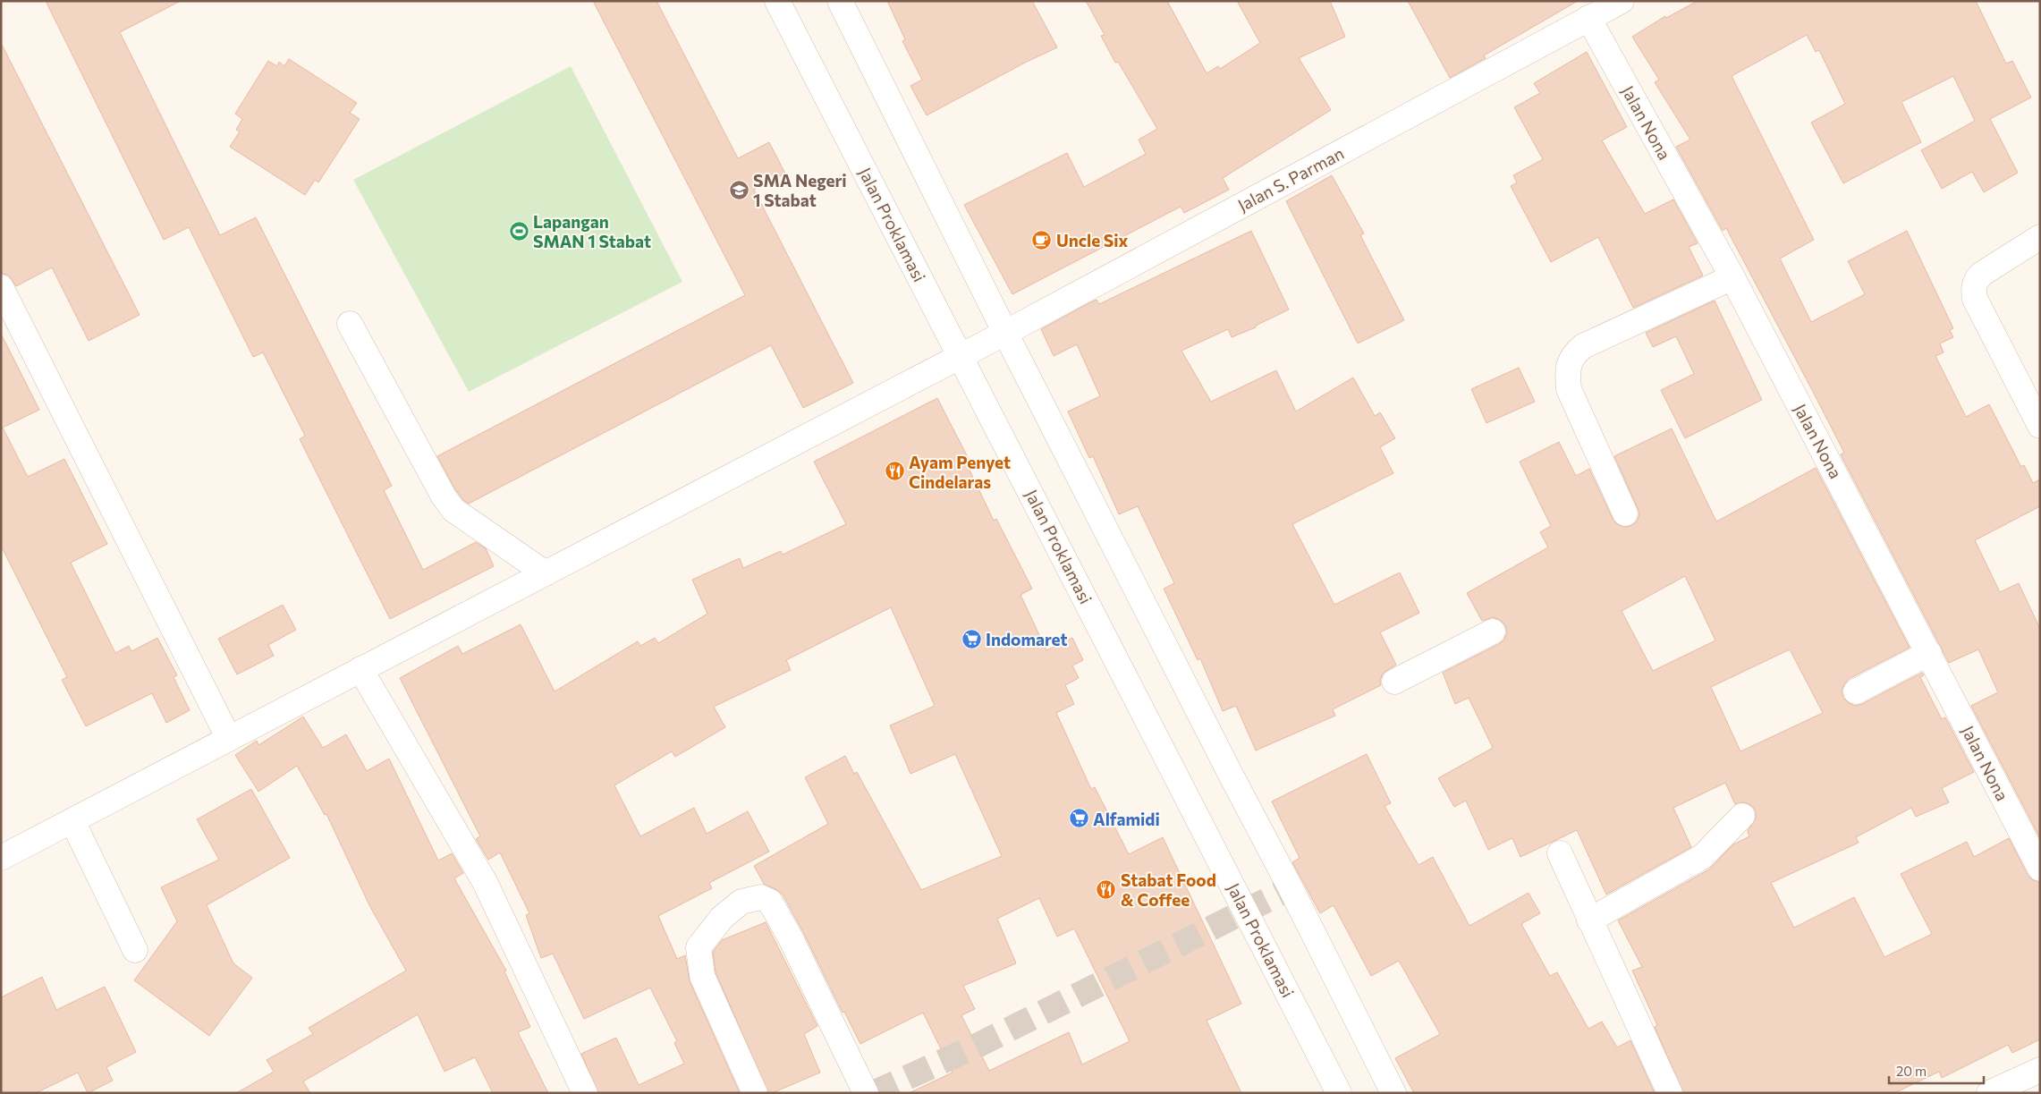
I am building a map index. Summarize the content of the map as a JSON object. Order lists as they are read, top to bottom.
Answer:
{
  "streets": {
    "street": ["Jalan Nona", "Jalan S. Parman", "Jalan Proklamasi"]
  },
  "crossings": [
    ["Jalan Nona", "Jalan S. Parman"],
    ["Jalan S. Parman", "Jalan Proklamasi"]
  ],
  "places": {
    "school or university": ["SMA Negeri 1 Stabat"],
    "sports": ["Lapangan SMAN 1 Stabat"],
    "cafe": ["Uncle Six"],
    "restaurant": ["Ayam Penyet Cindelaras", "Stabat Food & Coffee"],
    "supermarket": ["Indomaret", "Alfamidi"]
  },
  "scale_bar": "20 m"
}
